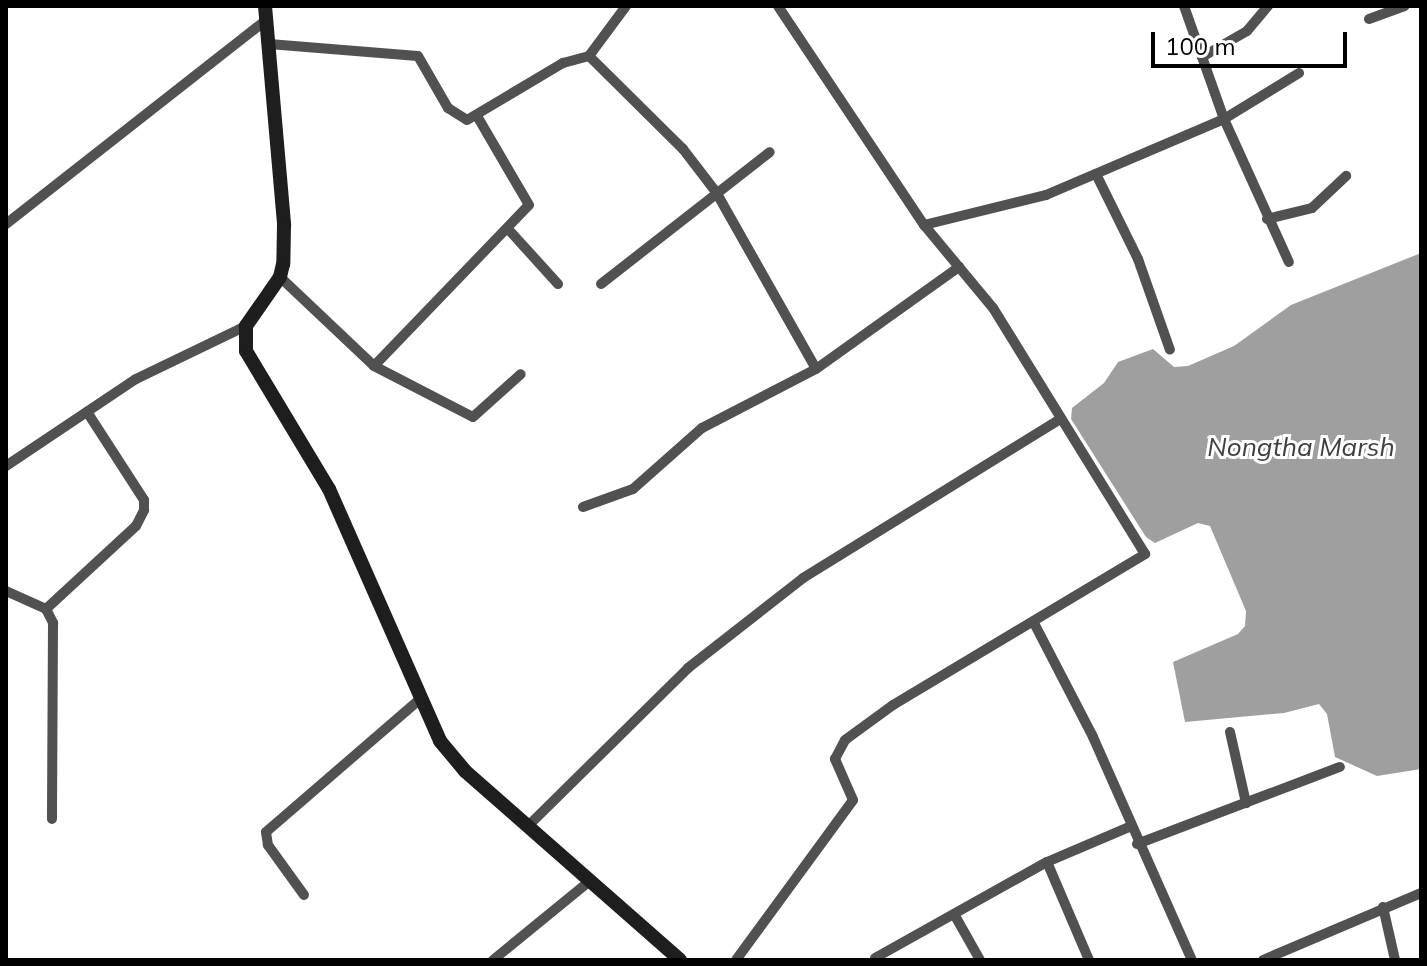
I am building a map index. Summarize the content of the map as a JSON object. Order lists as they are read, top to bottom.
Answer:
{
  "water": ["Nongtha Marsh"],
  "scale_bar": "100 m"
}
